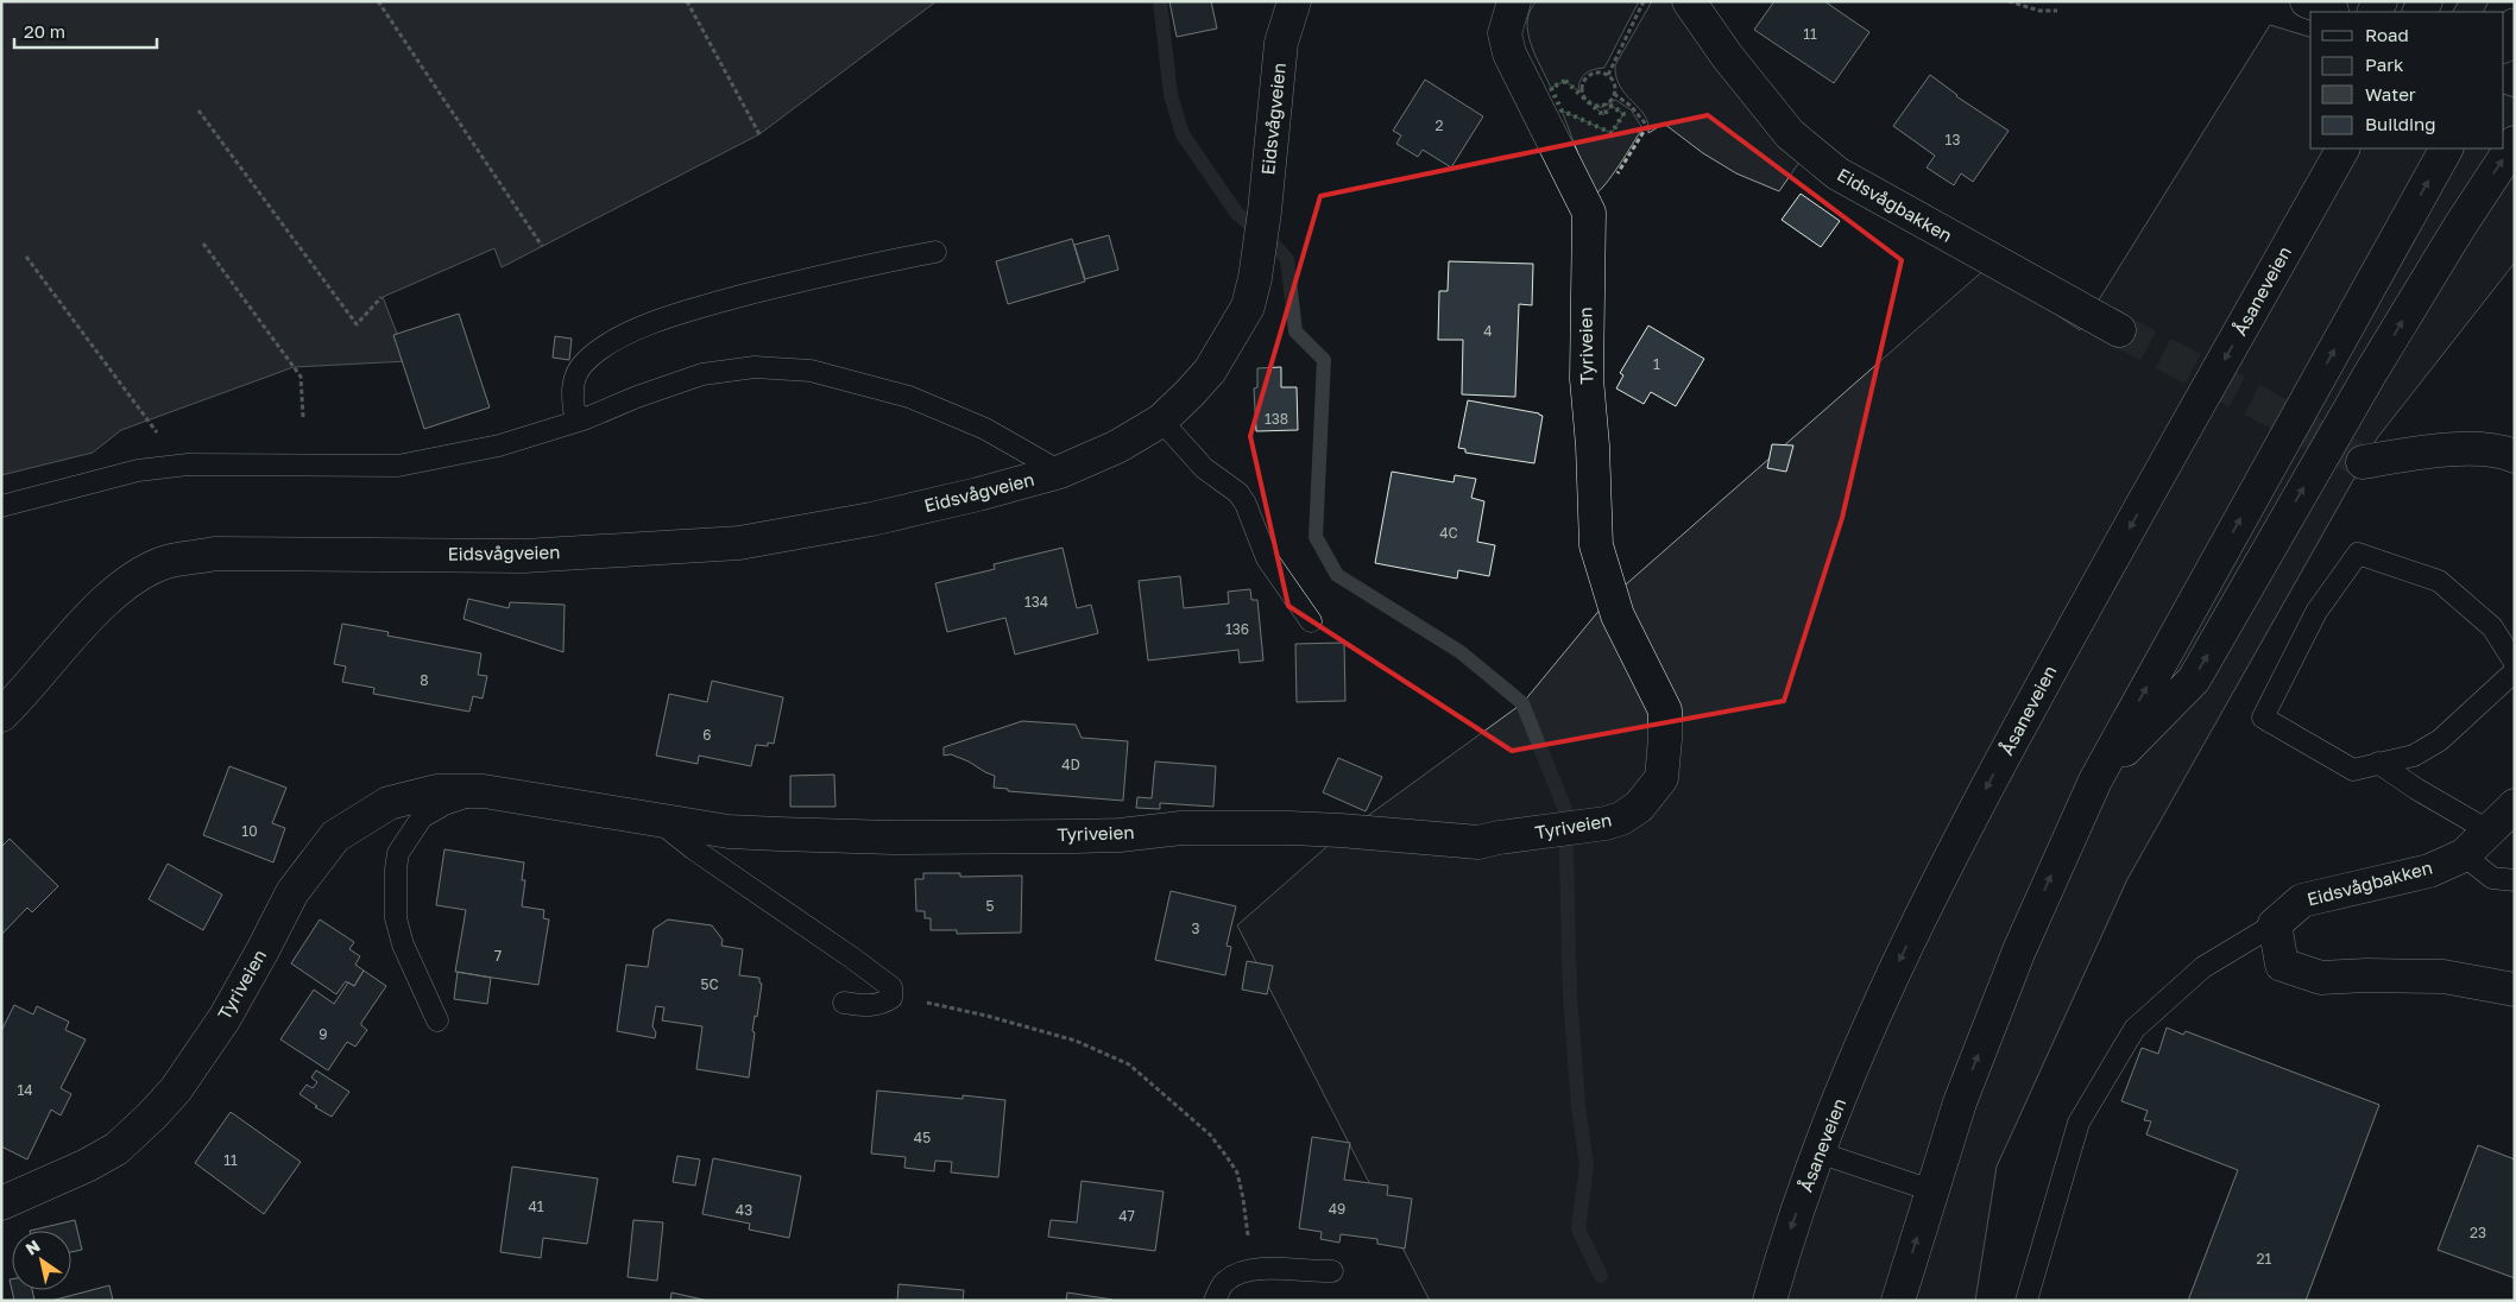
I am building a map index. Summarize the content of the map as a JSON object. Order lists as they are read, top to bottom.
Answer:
{
  "streets": {
    "main road": [
      "Eidsvågveien",
      "Eidsvågbakken",
      "Åsaneveien",
      "Tyriveien"
    ]
  },
  "house_numbers": [
    "11",
    "2",
    "13",
    "4",
    "1",
    "138",
    "4C",
    "134",
    "136",
    "8",
    "6",
    "4D",
    "10",
    "5",
    "3",
    "7",
    "5C",
    "9",
    "14",
    "45",
    "11",
    "41",
    "49",
    "43",
    "47",
    "23",
    "21"
  ],
  "legend": [
    "Road",
    "Park",
    "Water",
    "Building"
  ],
  "scale_bar": "20 m",
  "north": "top left"
}
